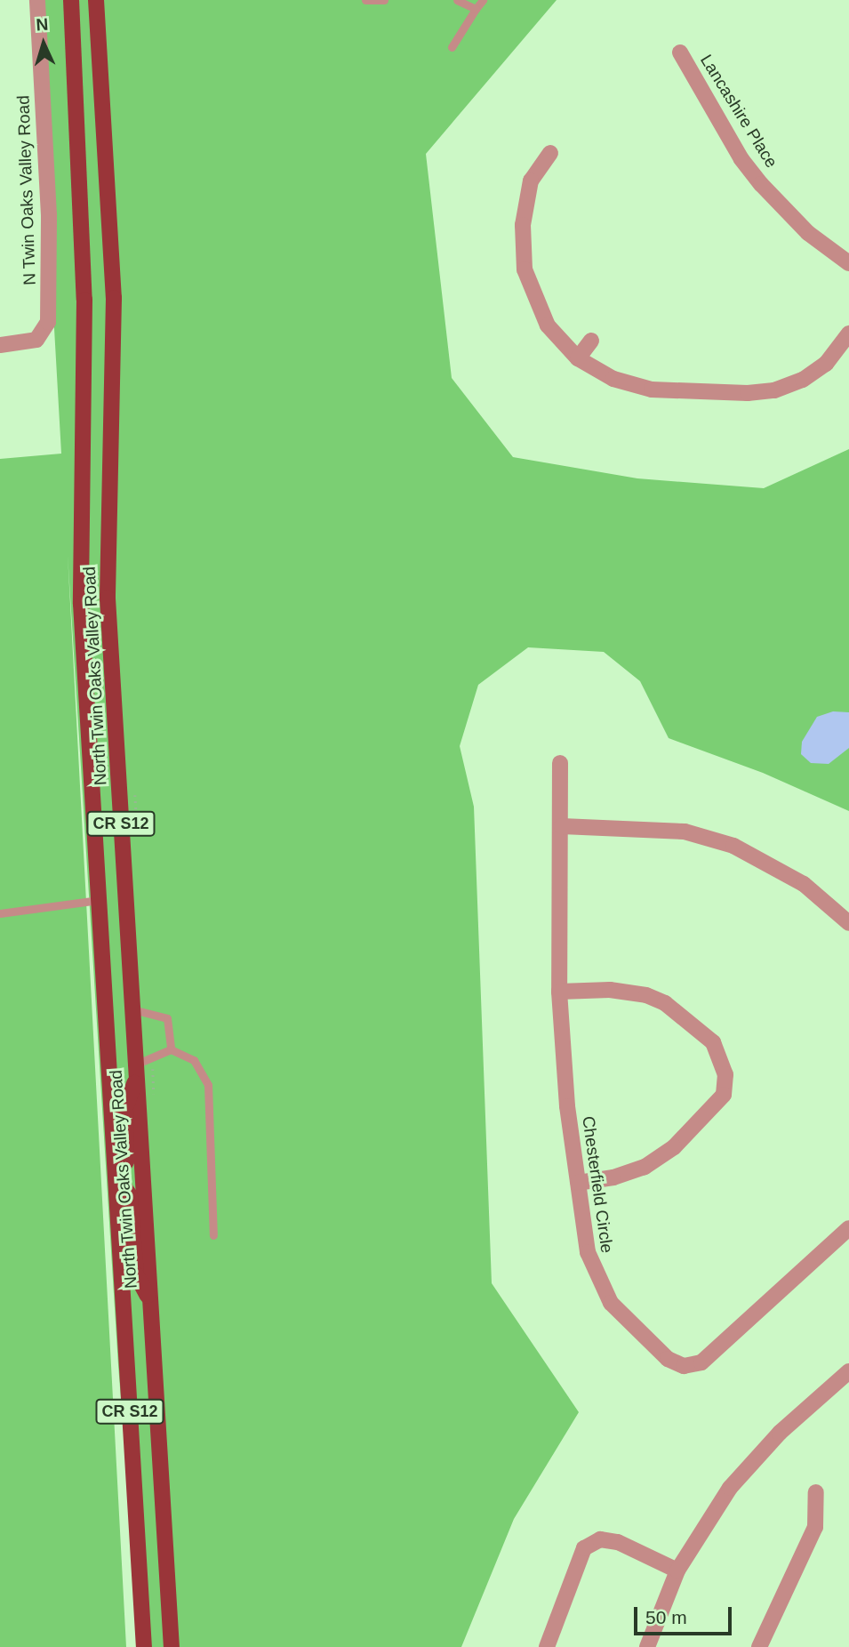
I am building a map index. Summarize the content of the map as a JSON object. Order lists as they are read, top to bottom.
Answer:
{
  "streets": {
    "main road": ["North Twin Oaks Valley Road", "CR S12"],
    "street": ["Lancashire Place", "N Twin Oaks Valley Road", "Chesterfield Circle"]
  },
  "scale_bar": "50 m",
  "north": "top"
}
